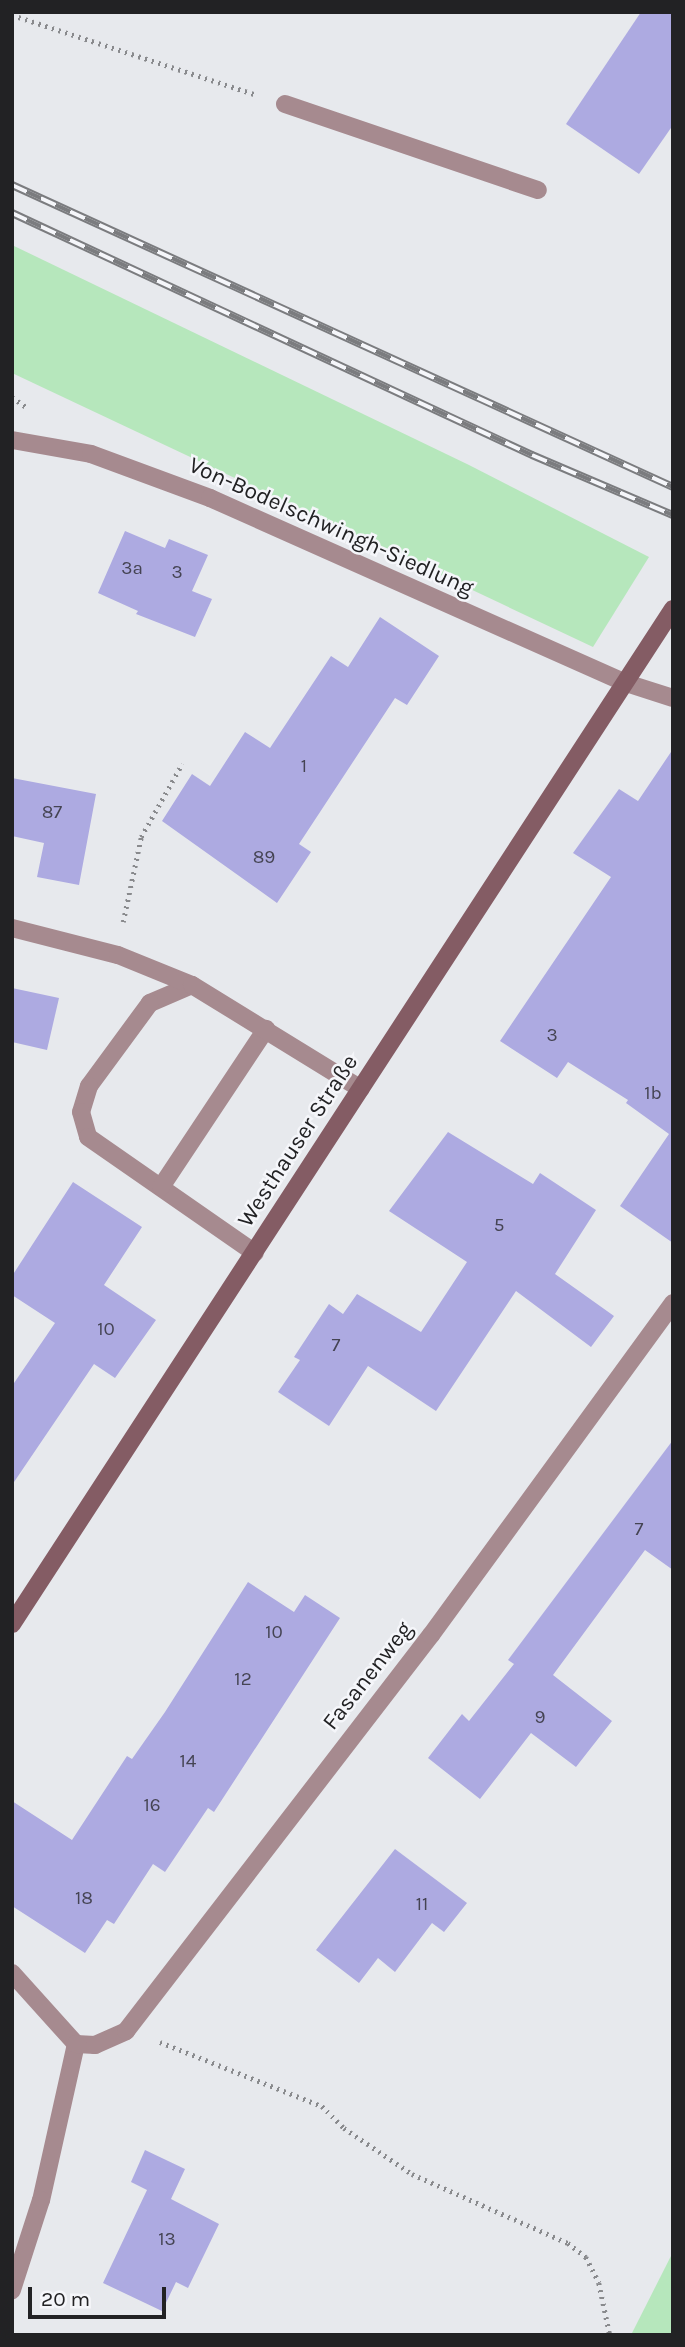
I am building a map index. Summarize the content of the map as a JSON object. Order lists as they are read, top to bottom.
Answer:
{
  "streets": {
    "main road": ["Westhauser Straße"],
    "street": ["Von-Bodelschwingh-Siedlung", "Fasanenweg"]
  },
  "crossings": [
    ["Von-Bodelschwingh-Siedlung", "Westhauser Straße"]
  ],
  "house_numbers": [
    "3a",
    "3",
    "1",
    "87",
    "89",
    "3",
    "1b",
    "5",
    "10",
    "7",
    "7",
    "10",
    "12",
    "9",
    "14",
    "16",
    "18",
    "11",
    "13"
  ],
  "scale_bar": "20 m"
}
